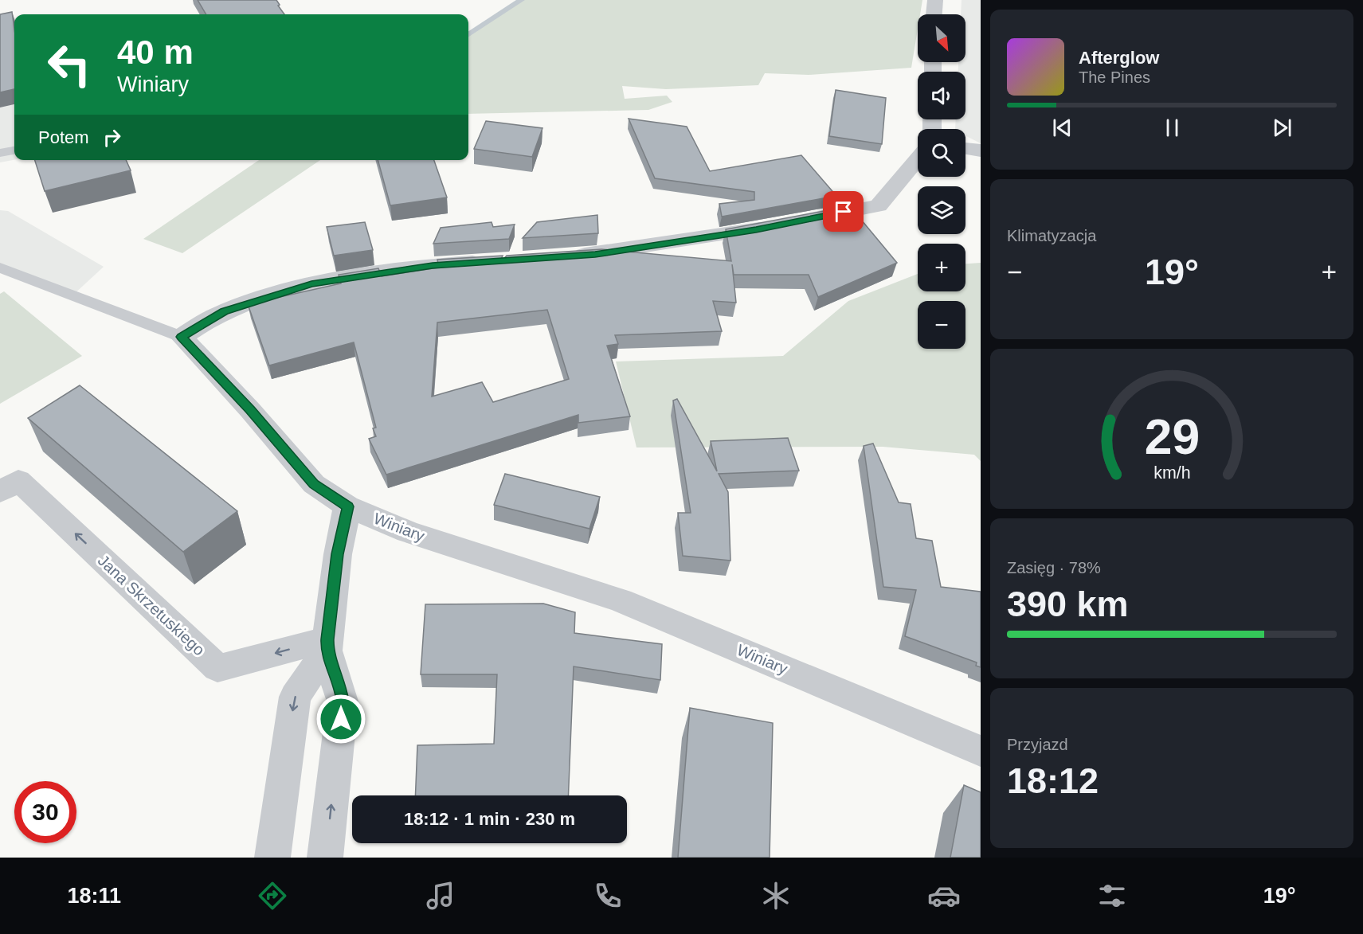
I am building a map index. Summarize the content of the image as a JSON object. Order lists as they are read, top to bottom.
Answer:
{
  "streets": {
    "street": ["Winiary", "Jana Skrzetuskiego"]
  },
  "one_way": ["Jana Skrzetuskiego"],
  "north": "bottom right",
  "page": {
    "map_buttons": ["+", "−"],
    "turn": ["40 m", "Winiary"],
    "song": ["Afterglow", "The Pines"],
    "then": "Potem",
    "tile": [
      "Klimatyzacja",
      ["Zasięg · 78%", "390 km"],
      ["Przyjazd", "18:12"]
    ],
    "heat": ["−", "19°", "+"],
    "limit": "30",
    "trip": "18:12 · 1 min · 230 m",
    "tabs": ["18:11", "19°"],
    "gauge": ["29", "km/h"]
  }
}
